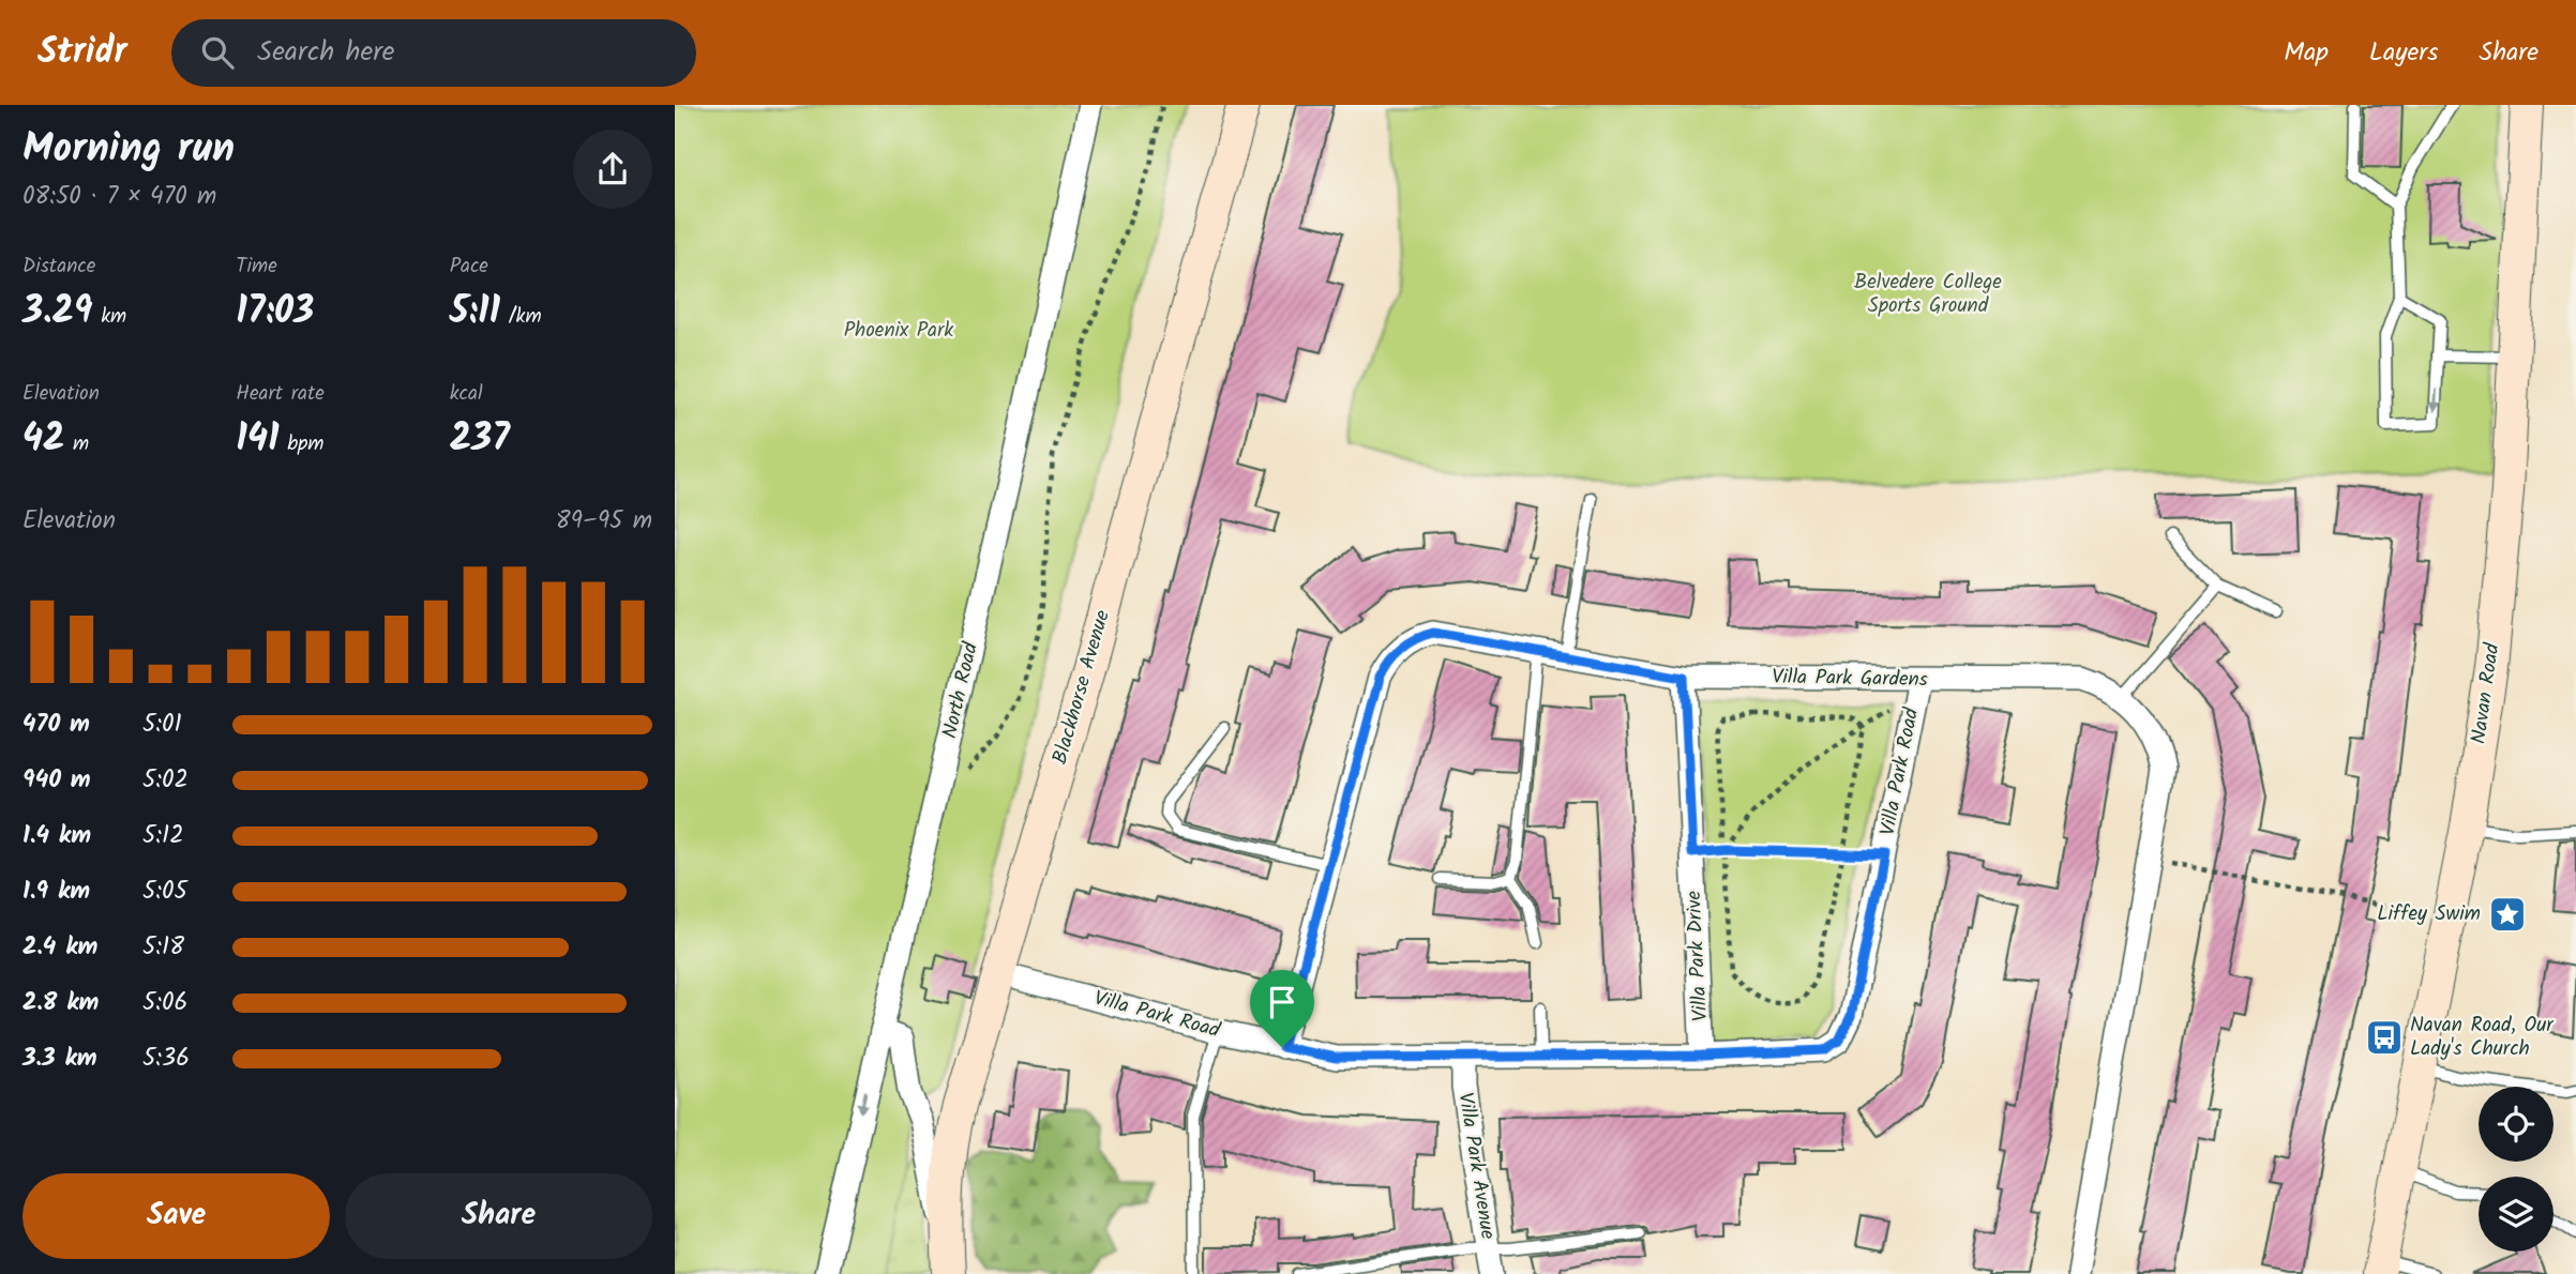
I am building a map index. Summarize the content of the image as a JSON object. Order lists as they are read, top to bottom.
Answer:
{
  "streets": {
    "main road": ["Blackhorse Avenue", "Navan Road"],
    "street": [
      "Villa Park Gardens",
      "North Road",
      "Villa Park Road",
      "Villa Park Drive",
      "Villa Park Avenue"
    ]
  },
  "crossings": [
    ["Villa Park Gardens", "Villa Park Road"],
    ["Villa Park Gardens", "Villa Park Drive"],
    ["Blackhorse Avenue", "Villa Park Road"],
    ["Villa Park Road", "Villa Park Drive"],
    ["Villa Park Road", "Villa Park Avenue"]
  ],
  "parks": ["Belvedere College Sports Ground", "Phoenix Park"],
  "places": {
    "place": ["Liffey Swim"],
    "bus stop": ["Navan Road, Our Lady's Church"]
  },
  "page": {
    "header": "Stridr",
    "search": "Search here",
    "nav": ["Map", "Layers", "Share"],
    "heading": ["Morning run", "08:50 · 7 × 470 m"],
    "stats": [
      ["Distance", "3.29 km"],
      ["Time", "17:03"],
      ["Pace", "5:11 /km"],
      ["Elevation", "42 m"],
      ["Heart rate", "141 bpm"],
      ["kcal", "237"]
    ],
    "chart": ["Elevation", "89–95 m"],
    "list": [
      {
        "name": "470 m",
        "note": "5:01"
      },
      {
        "name": "940 m",
        "note": "5:02"
      },
      {
        "name": "1.4 km",
        "note": "5:12"
      },
      {
        "name": "1.9 km",
        "note": "5:05"
      },
      {
        "name": "2.4 km",
        "note": "5:18"
      },
      {
        "name": "2.8 km",
        "note": "5:06"
      },
      {
        "name": "3.3 km",
        "note": "5:36"
      }
    ],
    "buttons": ["Save", "Share"]
  }
}
